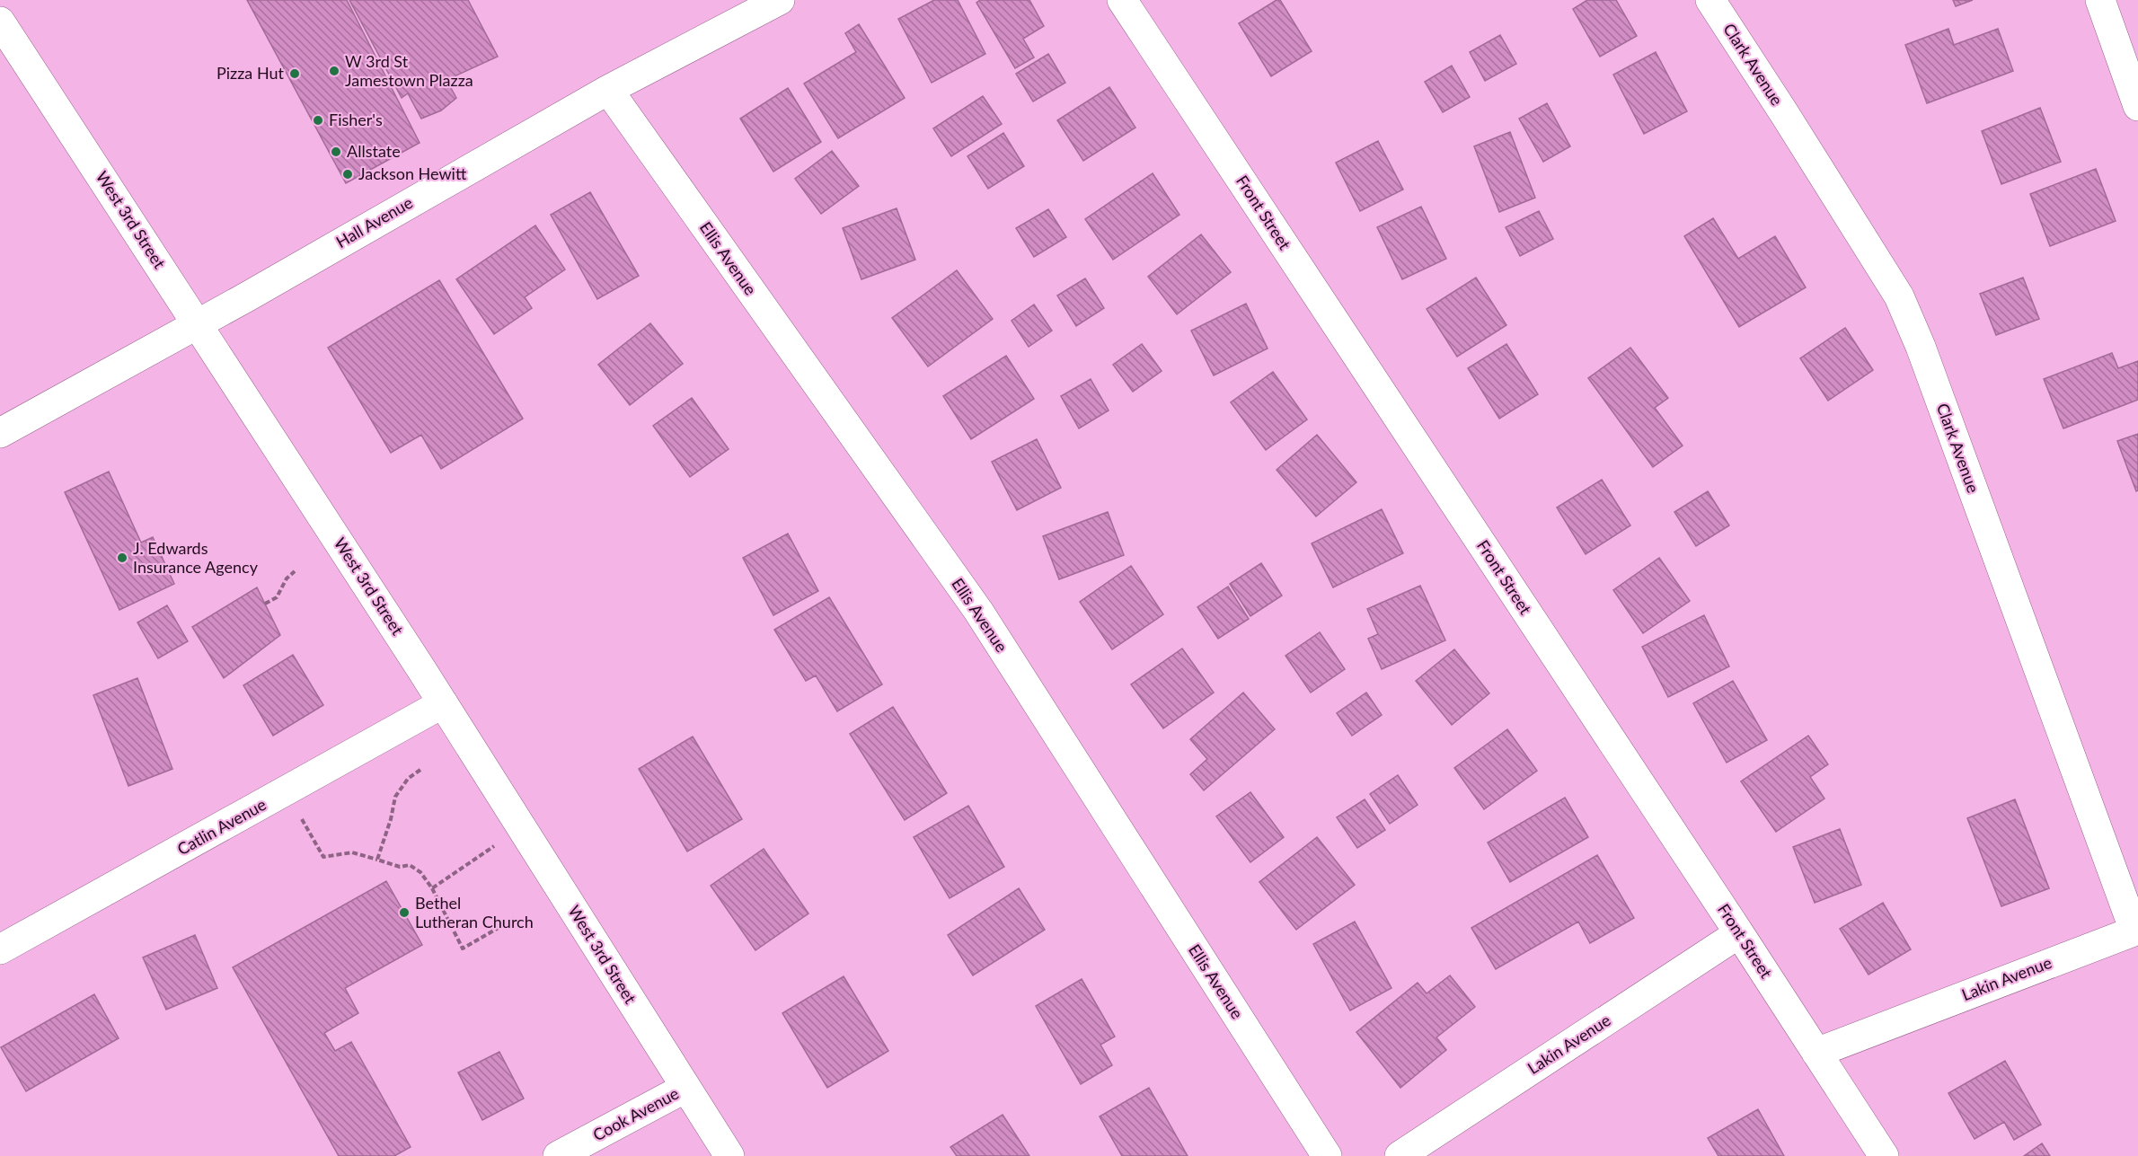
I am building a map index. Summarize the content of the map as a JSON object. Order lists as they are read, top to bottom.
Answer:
{
  "streets": {
    "street": [
      "Clark Avenue",
      "Front Street",
      "West 3rd Street",
      "Hall Avenue",
      "Ellis Avenue",
      "Catlin Avenue",
      "Lakin Avenue",
      "Cook Avenue"
    ]
  },
  "crossings": [
    ["Clark Avenue", "Lakin Avenue"],
    ["Front Street", "Lakin Avenue"],
    ["West 3rd Street", "Hall Avenue"],
    ["West 3rd Street", "Catlin Avenue"],
    ["West 3rd Street", "Cook Avenue"],
    ["Hall Avenue", "Ellis Avenue"]
  ],
  "places": [
    "W 3rd St Jamestown Plazza",
    "Pizza Hut",
    "Fisher's",
    "Allstate",
    "Jackson Hewitt",
    "J. Edwards Insurance Agency",
    "Bethel Lutheran Church"
  ]
}
